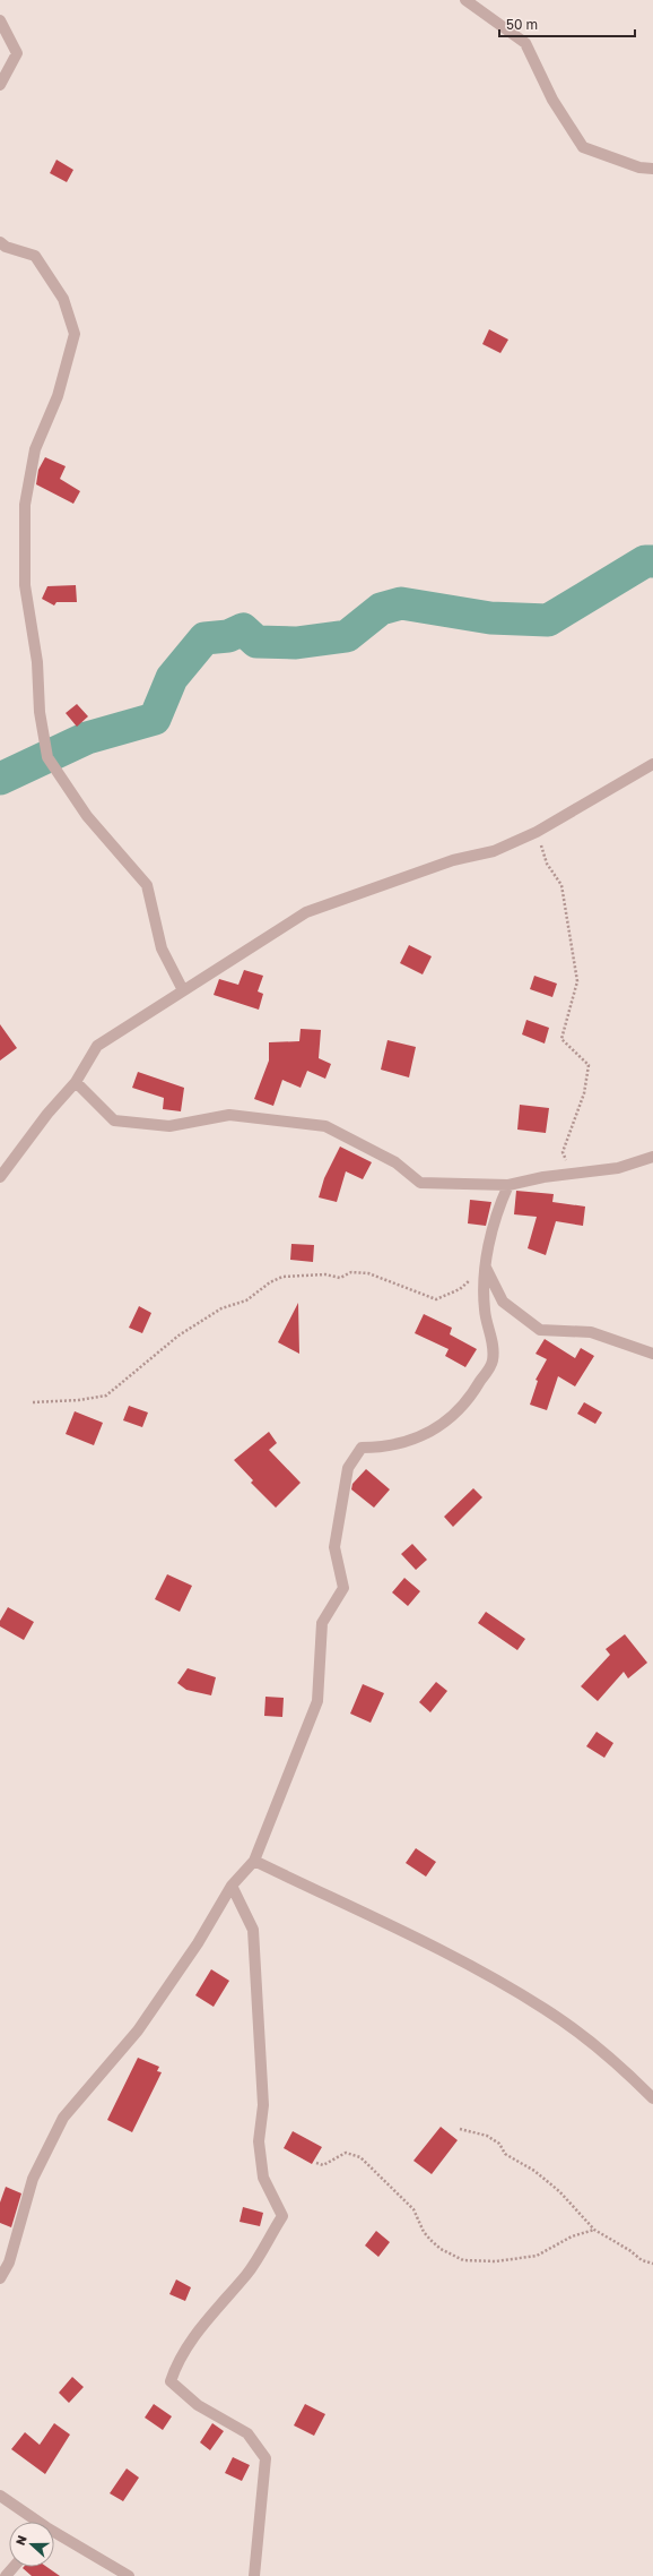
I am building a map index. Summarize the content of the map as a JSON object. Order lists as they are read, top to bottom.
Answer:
{
  "scale_bar": "50 m",
  "north": "left"
}
